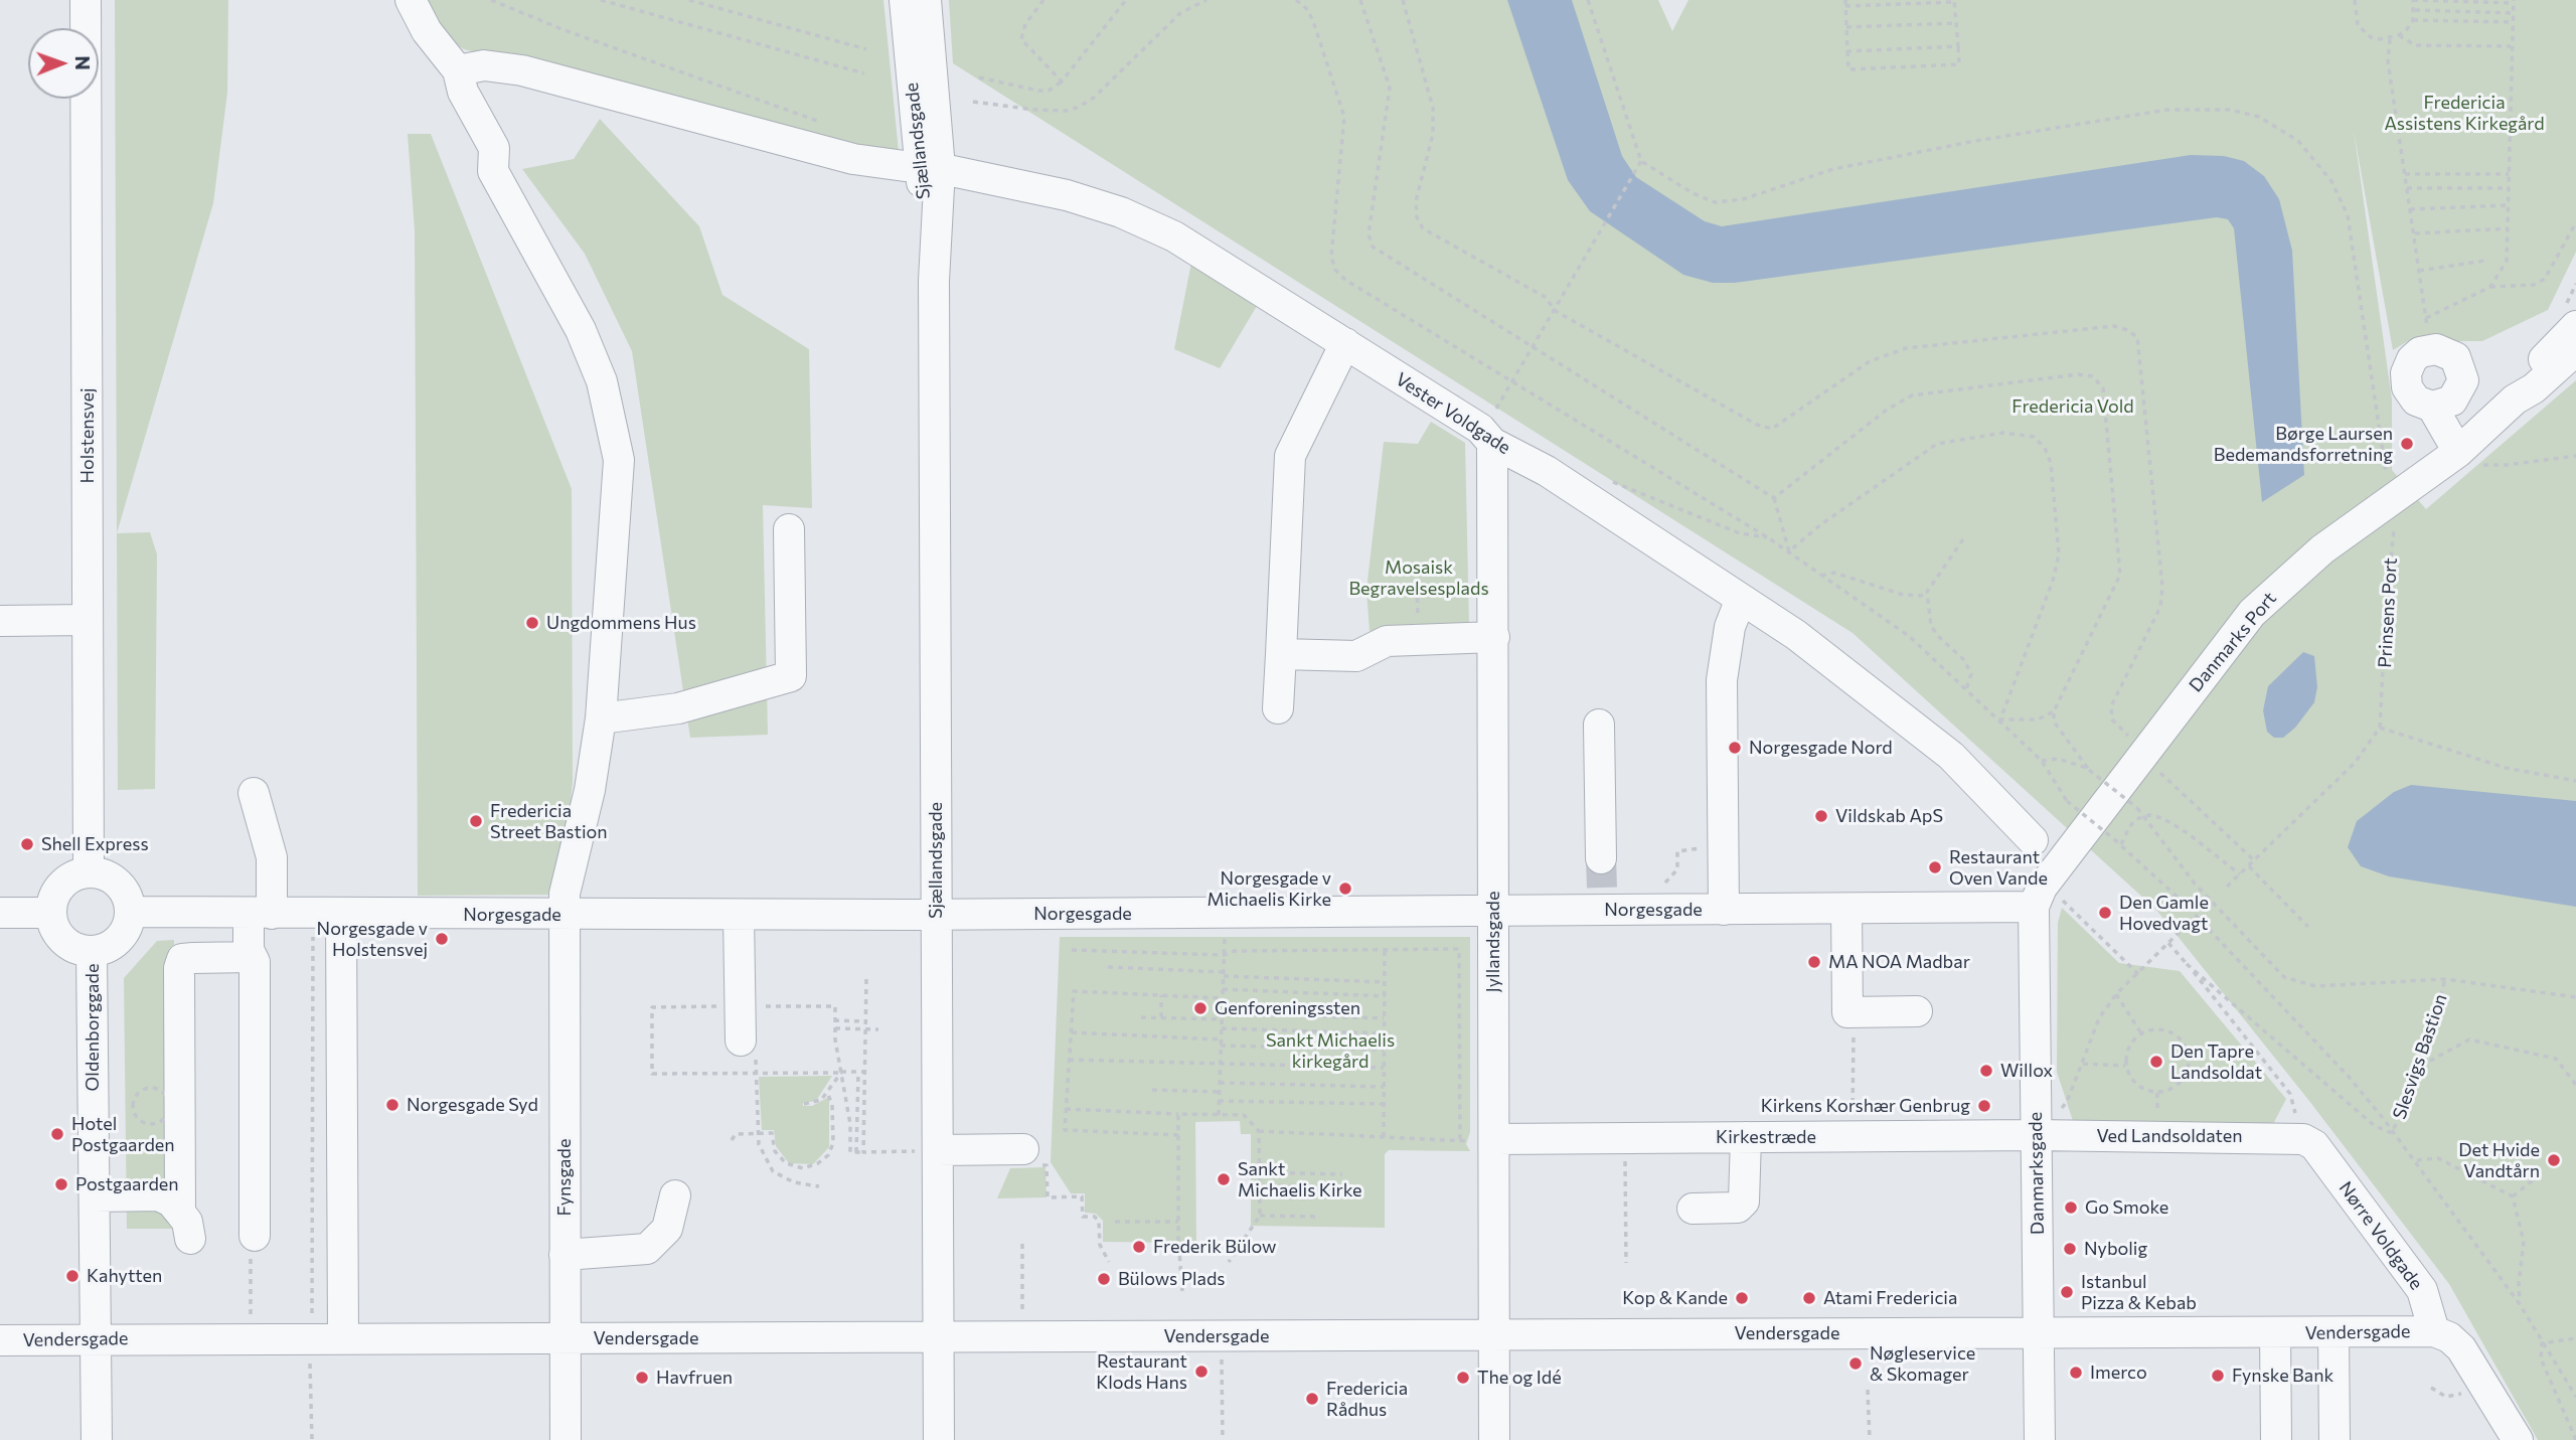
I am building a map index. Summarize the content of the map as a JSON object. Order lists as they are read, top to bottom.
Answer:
{
  "streets": {
    "street": [
      "Sjællandsgade",
      "Vester Voldgade",
      "Holstensvej",
      "Danmarks Port",
      "Norgesgade",
      "Jyllandsgade",
      "Oldenborggade",
      "Ved Landsoldaten",
      "Kirkestræde",
      "Danmarksgade",
      "Fynsgade",
      "Nørre Voldgade",
      "Vendersgade"
    ],
    "path": ["Prinsens Port", "Slesvigs Bastion"]
  },
  "crossings": [
    ["Sjællandsgade", "Vester Voldgade"],
    ["Sjællandsgade", "Norgesgade"],
    ["Sjællandsgade", "Vendersgade"],
    ["Vester Voldgade", "Jyllandsgade"],
    ["Vester Voldgade", "Fynsgade"],
    ["Holstensvej", "Norgesgade"],
    ["Holstensvej", "Oldenborggade"],
    ["Prinsens Port", "Danmarks Port"],
    ["Danmarks Port", "Norgesgade"],
    ["Danmarks Port", "Danmarksgade"],
    ["Norgesgade", "Jyllandsgade"],
    ["Norgesgade", "Oldenborggade"],
    ["Norgesgade", "Danmarksgade"],
    ["Norgesgade", "Fynsgade"],
    ["Jyllandsgade", "Kirkestræde"],
    ["Jyllandsgade", "Vendersgade"],
    ["Oldenborggade", "Vendersgade"],
    ["Ved Landsoldaten", "Kirkestræde"],
    ["Ved Landsoldaten", "Danmarksgade"],
    ["Ved Landsoldaten", "Nørre Voldgade"],
    ["Kirkestræde", "Danmarksgade"],
    ["Danmarksgade", "Vendersgade"],
    ["Fynsgade", "Vendersgade"],
    ["Nørre Voldgade", "Vendersgade"]
  ],
  "parks": [
    "Fredericia Assistens Kirkegård",
    "Fredericia Vold",
    "Mosaisk Begravelsesplads",
    "Sankt Michaelis kirkegård"
  ],
  "places": [
    "Børge Laursen Bedemandsforretning",
    "Ungdommens Hus",
    "Norgesgade Nord",
    "Vildskab ApS",
    "Fredericia Street Bastion",
    "Shell Express",
    "Restaurant Oven Vande",
    "Norgesgade v Michaelis Kirke",
    "Den Gamle Hovedvagt",
    "Norgesgade v Holstensvej",
    "MA NOA Madbar",
    "Genforeningssten",
    "Den Tapre Landsoldat",
    "Willox",
    "Norgesgade Syd",
    "Kirkens Korshær Genbrug",
    "Hotel Postgaarden",
    "Det Hvide Vandtårn",
    "Sankt Michaelis Kirke",
    "Postgaarden",
    "Go Smoke",
    "Frederik Bülow",
    "Nybolig",
    "Kahytten",
    "Bülows Plads",
    "Istanbul Pizza & Kebab",
    "Kop & Kande",
    "Atami Fredericia",
    "Nøgleservice & Skomager",
    "Restaurant Klods Hans",
    "Imerco",
    "Fynske Bank",
    "Havfruen",
    "The og Idé",
    "Fredericia Rådhus"
  ],
  "north": "right"
}
